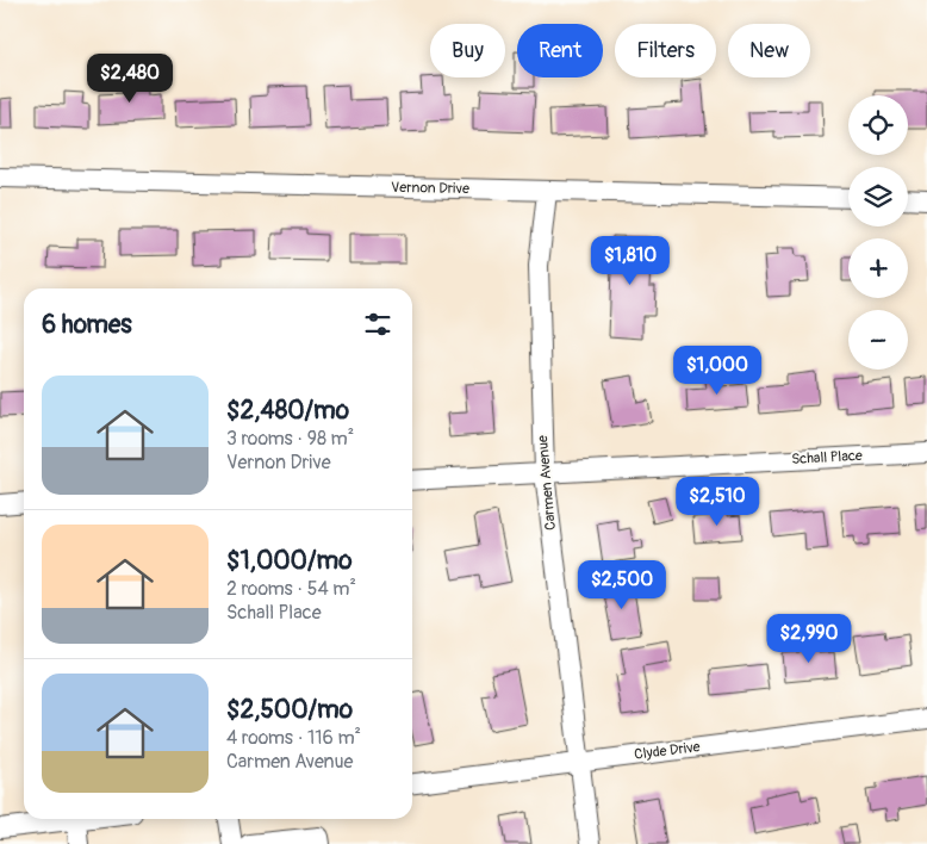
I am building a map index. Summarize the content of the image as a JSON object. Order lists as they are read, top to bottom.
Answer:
{
  "streets": {
    "street": [
      "Vernon Drive",
      "Schall Place",
      "Carmen Avenue",
      "Clyde Drive"
    ]
  },
  "crossings": [
    ["Vernon Drive", "Carmen Avenue"],
    ["Schall Place", "Carmen Avenue"],
    ["Carmen Avenue", "Clyde Drive"]
  ],
  "page": {
    "chip": [
      "Buy",
      "Rent",
      "Filters",
      "New"
    ],
    "price": [
      "$2,480",
      "$1,810",
      "$1,000",
      "$2,510",
      "$2,500",
      "$2,990"
    ],
    "map_buttons": ["+", "−"],
    "heading": "6 homes",
    "list": [
      {
        "name": "$2,480/mo",
        "note": "3 rooms · 98 m² · Vernon Drive"
      },
      {
        "name": "$1,000/mo",
        "note": "2 rooms · 54 m² · Schall Place"
      },
      {
        "name": "$2,500/mo",
        "note": "4 rooms · 116 m² · Carmen Avenue"
      }
    ]
  }
}
